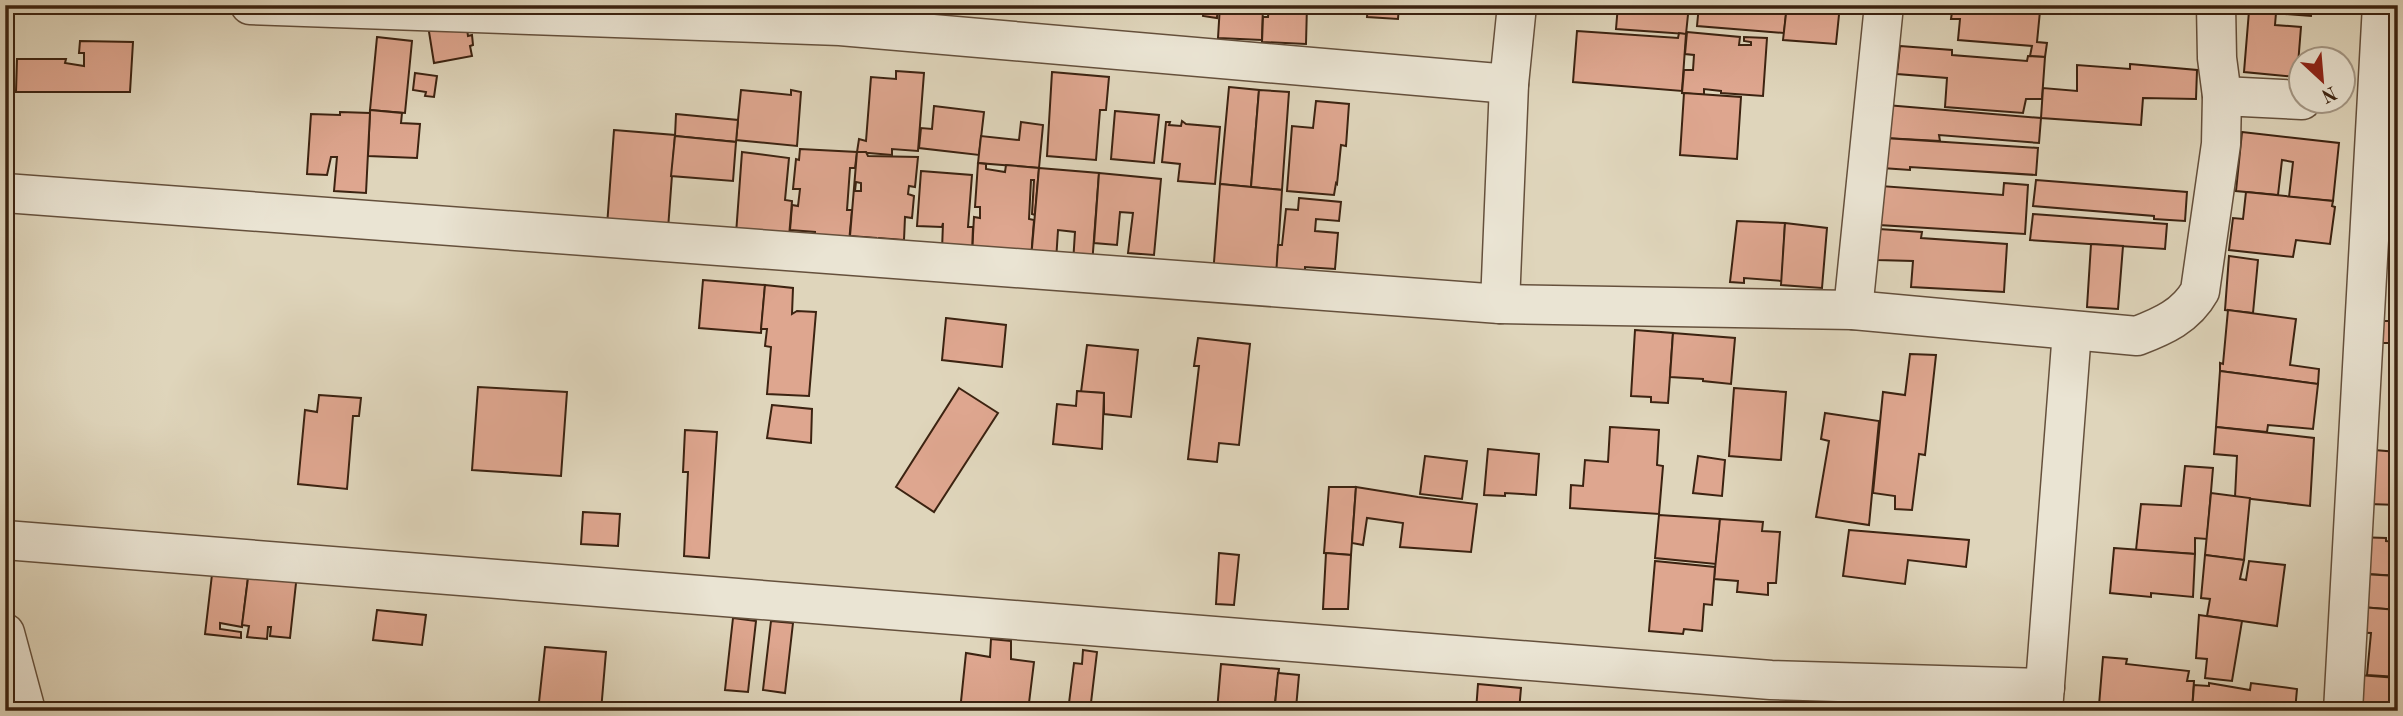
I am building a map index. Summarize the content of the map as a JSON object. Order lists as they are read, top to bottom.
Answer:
{
  "north": "bottom right"
}
